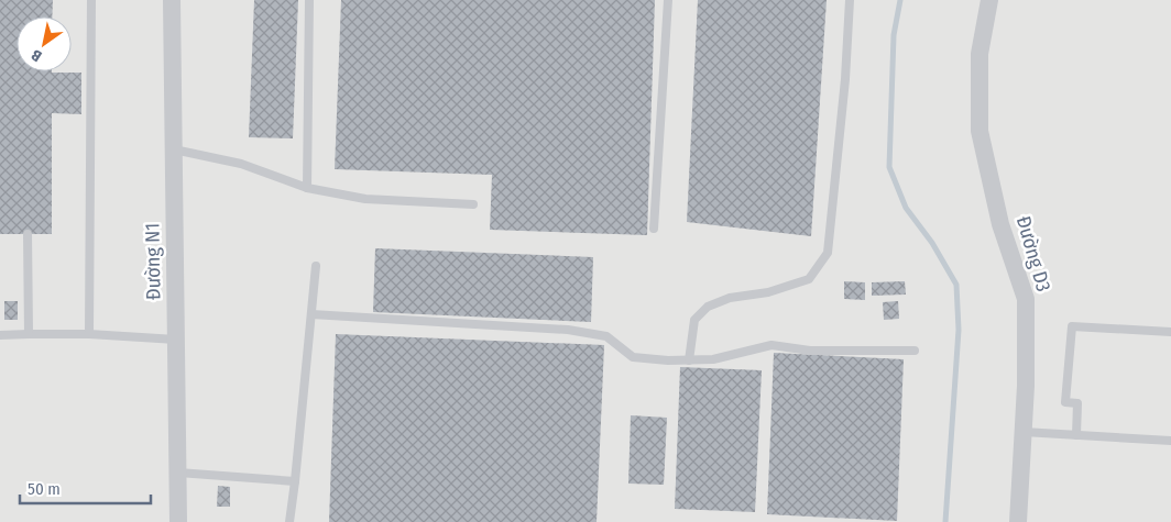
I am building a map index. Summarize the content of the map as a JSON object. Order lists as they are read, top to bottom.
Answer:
{
  "streets": {
    "street": ["Đường D3", "Đường N1"]
  },
  "scale_bar": "50 m",
  "north": "bottom left"
}
